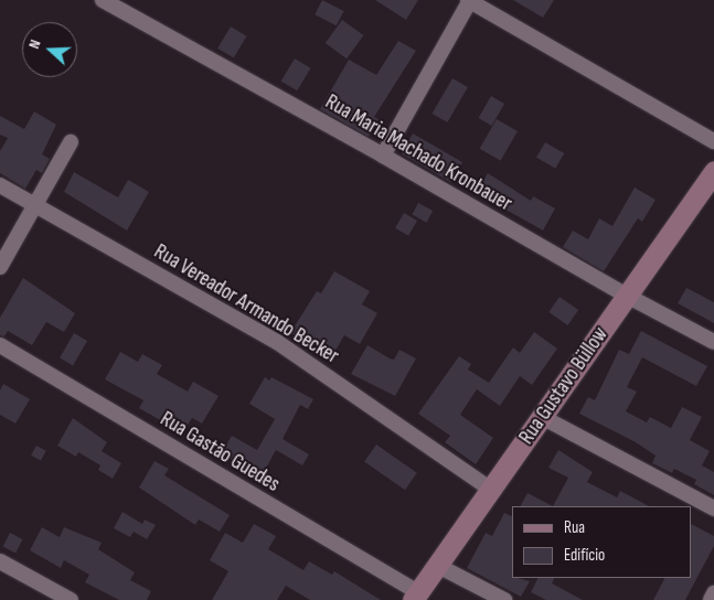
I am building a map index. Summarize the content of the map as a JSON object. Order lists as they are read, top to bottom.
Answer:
{
  "streets": {
    "main road": ["Rua Gustavo Büllow"],
    "street": ["Rua Maria Machado Kronbauer", "Rua Vereador Armando Becker", "Rua Gastão Guedes"]
  },
  "crossings": [
    ["Rua Maria Machado Kronbauer", "Rua Gustavo Büllow"],
    ["Rua Vereador Armando Becker", "Rua Gustavo Büllow"],
    ["Rua Gustavo Büllow", "Rua Gastão Guedes"]
  ],
  "legend": ["Rua", "Edifício"],
  "north": "left"
}
